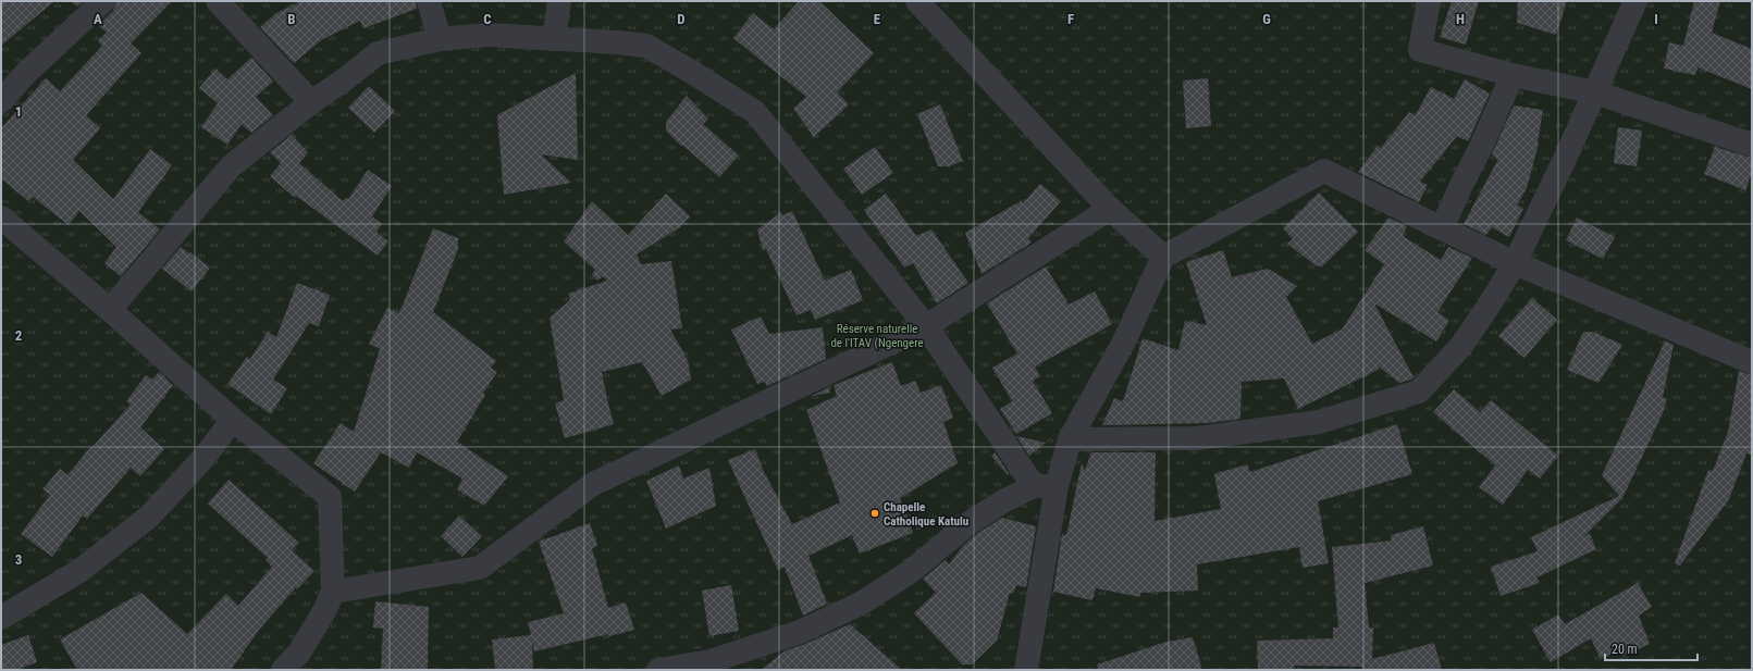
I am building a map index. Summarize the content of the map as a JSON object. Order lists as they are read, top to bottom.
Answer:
{
  "parks": ["Réserve naturelle de l'ITAV (Ngengere"],
  "places": ["Chapelle Catholique Katulu"],
  "scale_bar": "20 m",
  "grid": {
    "columns": [
      "A",
      "B",
      "C",
      "D",
      "E",
      "F",
      "G",
      "H",
      "I"
    ],
    "rows": ["1", "2", "3"]
  }
}
